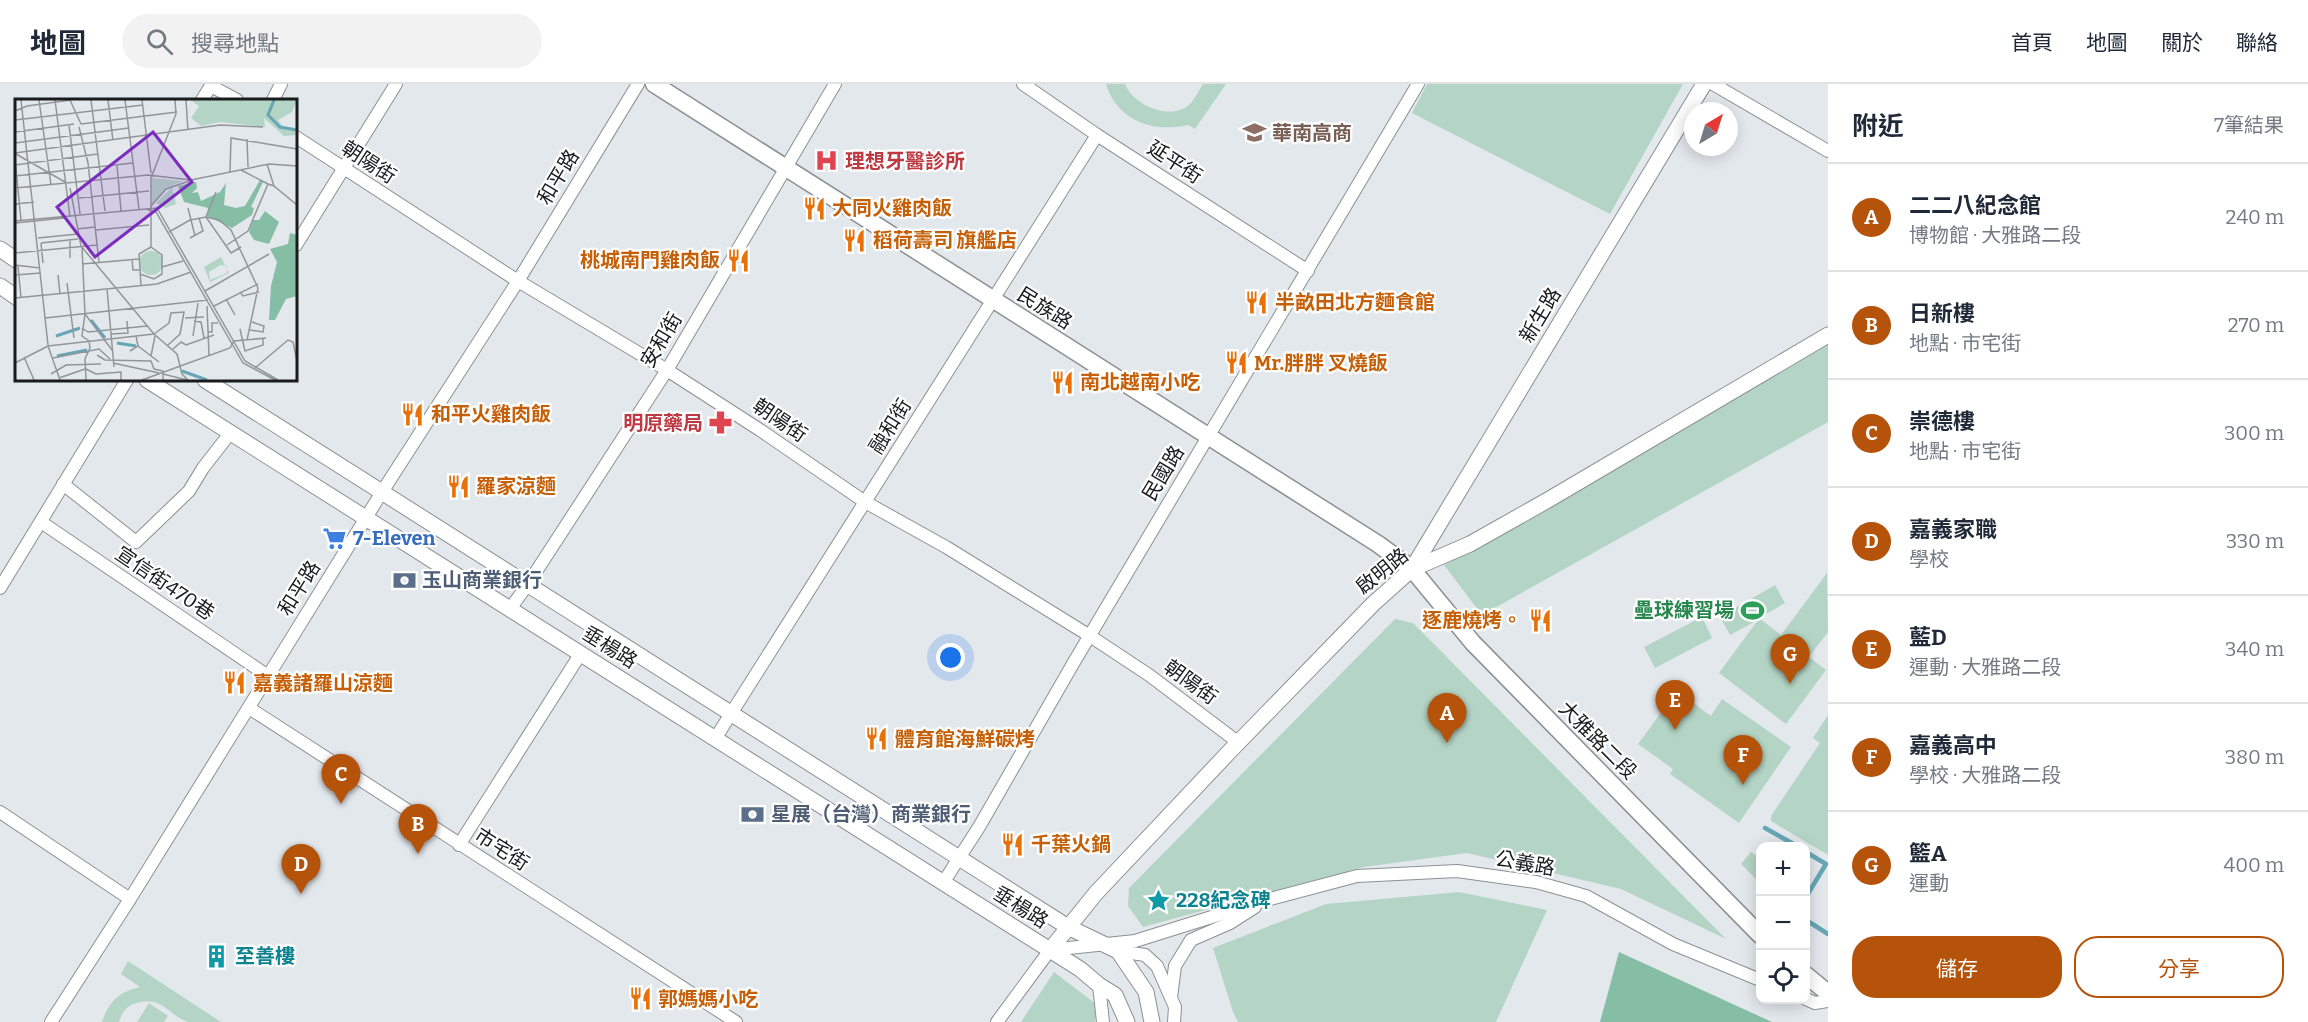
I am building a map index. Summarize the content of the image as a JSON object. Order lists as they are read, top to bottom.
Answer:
{
  "streets": {
    "main road": ["民族路", "大雅路二段"],
    "street": [
      "朝陽街",
      "延平街",
      "和平路",
      "新生路",
      "安和街",
      "融和街",
      "民國路",
      "啟明路",
      "宣信街470巷",
      "垂楊路",
      "市宅街",
      "公義路"
    ]
  },
  "crossings": [
    ["朝陽街", "和平路"],
    ["朝陽街", "安和街"],
    ["朝陽街", "融和街"],
    ["朝陽街", "民國路"],
    ["朝陽街", "啟明路"],
    ["延平街", "融和街"],
    ["延平街", "民國路"],
    ["和平路", "宣信街470巷"],
    ["和平路", "垂楊路"],
    ["和平路", "市宅街"],
    ["民族路", "新生路"],
    ["民族路", "安和街"],
    ["民族路", "融和街"],
    ["民族路", "民國路"],
    ["民族路", "啟明路"],
    ["民族路", "大雅路二段"],
    ["新生路", "啟明路"],
    ["新生路", "大雅路二段"],
    ["安和街", "垂楊路"],
    ["融和街", "垂楊路"],
    ["民國路", "垂楊路"],
    ["啟明路", "垂楊路"],
    ["啟明路", "大雅路二段"],
    ["啟明路", "公義路"],
    ["垂楊路", "公義路"]
  ],
  "places": {
    "school or university": ["華南高商"],
    "hospital": ["理想牙醫診所"],
    "restaurant": [
      "大同火雞肉飯",
      "稻荷壽司 旗艦店",
      "桃城南門雞肉飯",
      "半畝田北方麵食館",
      "Mr.胖胖 叉燒飯",
      "南北越南小吃",
      "和平火雞肉飯",
      "羅家涼麵",
      "逐鹿燒烤。",
      "嘉義諸羅山涼麵",
      "體育館海鮮碳烤",
      "千葉火鍋",
      "郭媽媽小吃"
    ],
    "pharmacy": ["明原藥局"],
    "supermarket": ["7-Eleven"],
    "bank": ["玉山商業銀行", "星展（台灣）商業銀行"],
    "sports": ["壘球練習場"],
    "place": ["228紀念碑"],
    "building": ["至善樓"]
  },
  "north": "top right",
  "page": {
    "header": "地圖",
    "search": "搜尋地點",
    "nav": [
      "首頁",
      "地圖",
      "關於",
      "聯絡"
    ],
    "heading": ["附近", "7筆結果"],
    "list": [
      {
        "mark": "A",
        "name": "二二八紀念館",
        "note": "博物館 · 大雅路二段",
        "value": "240 m"
      },
      {
        "mark": "B",
        "name": "日新樓",
        "note": "地點 · 市宅街",
        "value": "270 m"
      },
      {
        "mark": "C",
        "name": "崇德樓",
        "note": "地點 · 市宅街",
        "value": "300 m"
      },
      {
        "mark": "D",
        "name": "嘉義家職",
        "note": "學校",
        "value": "330 m"
      },
      {
        "mark": "E",
        "name": "藍D",
        "note": "運動 · 大雅路二段",
        "value": "340 m"
      },
      {
        "mark": "F",
        "name": "嘉義高中",
        "note": "學校 · 大雅路二段",
        "value": "380 m"
      },
      {
        "mark": "G",
        "name": "籃A",
        "note": "運動",
        "value": "400 m"
      }
    ],
    "pins": [
      "G",
      "E",
      "A",
      "F",
      "C",
      "B",
      "D"
    ],
    "map_buttons": ["+", "−"],
    "buttons": ["儲存", "分享"]
  }
}
